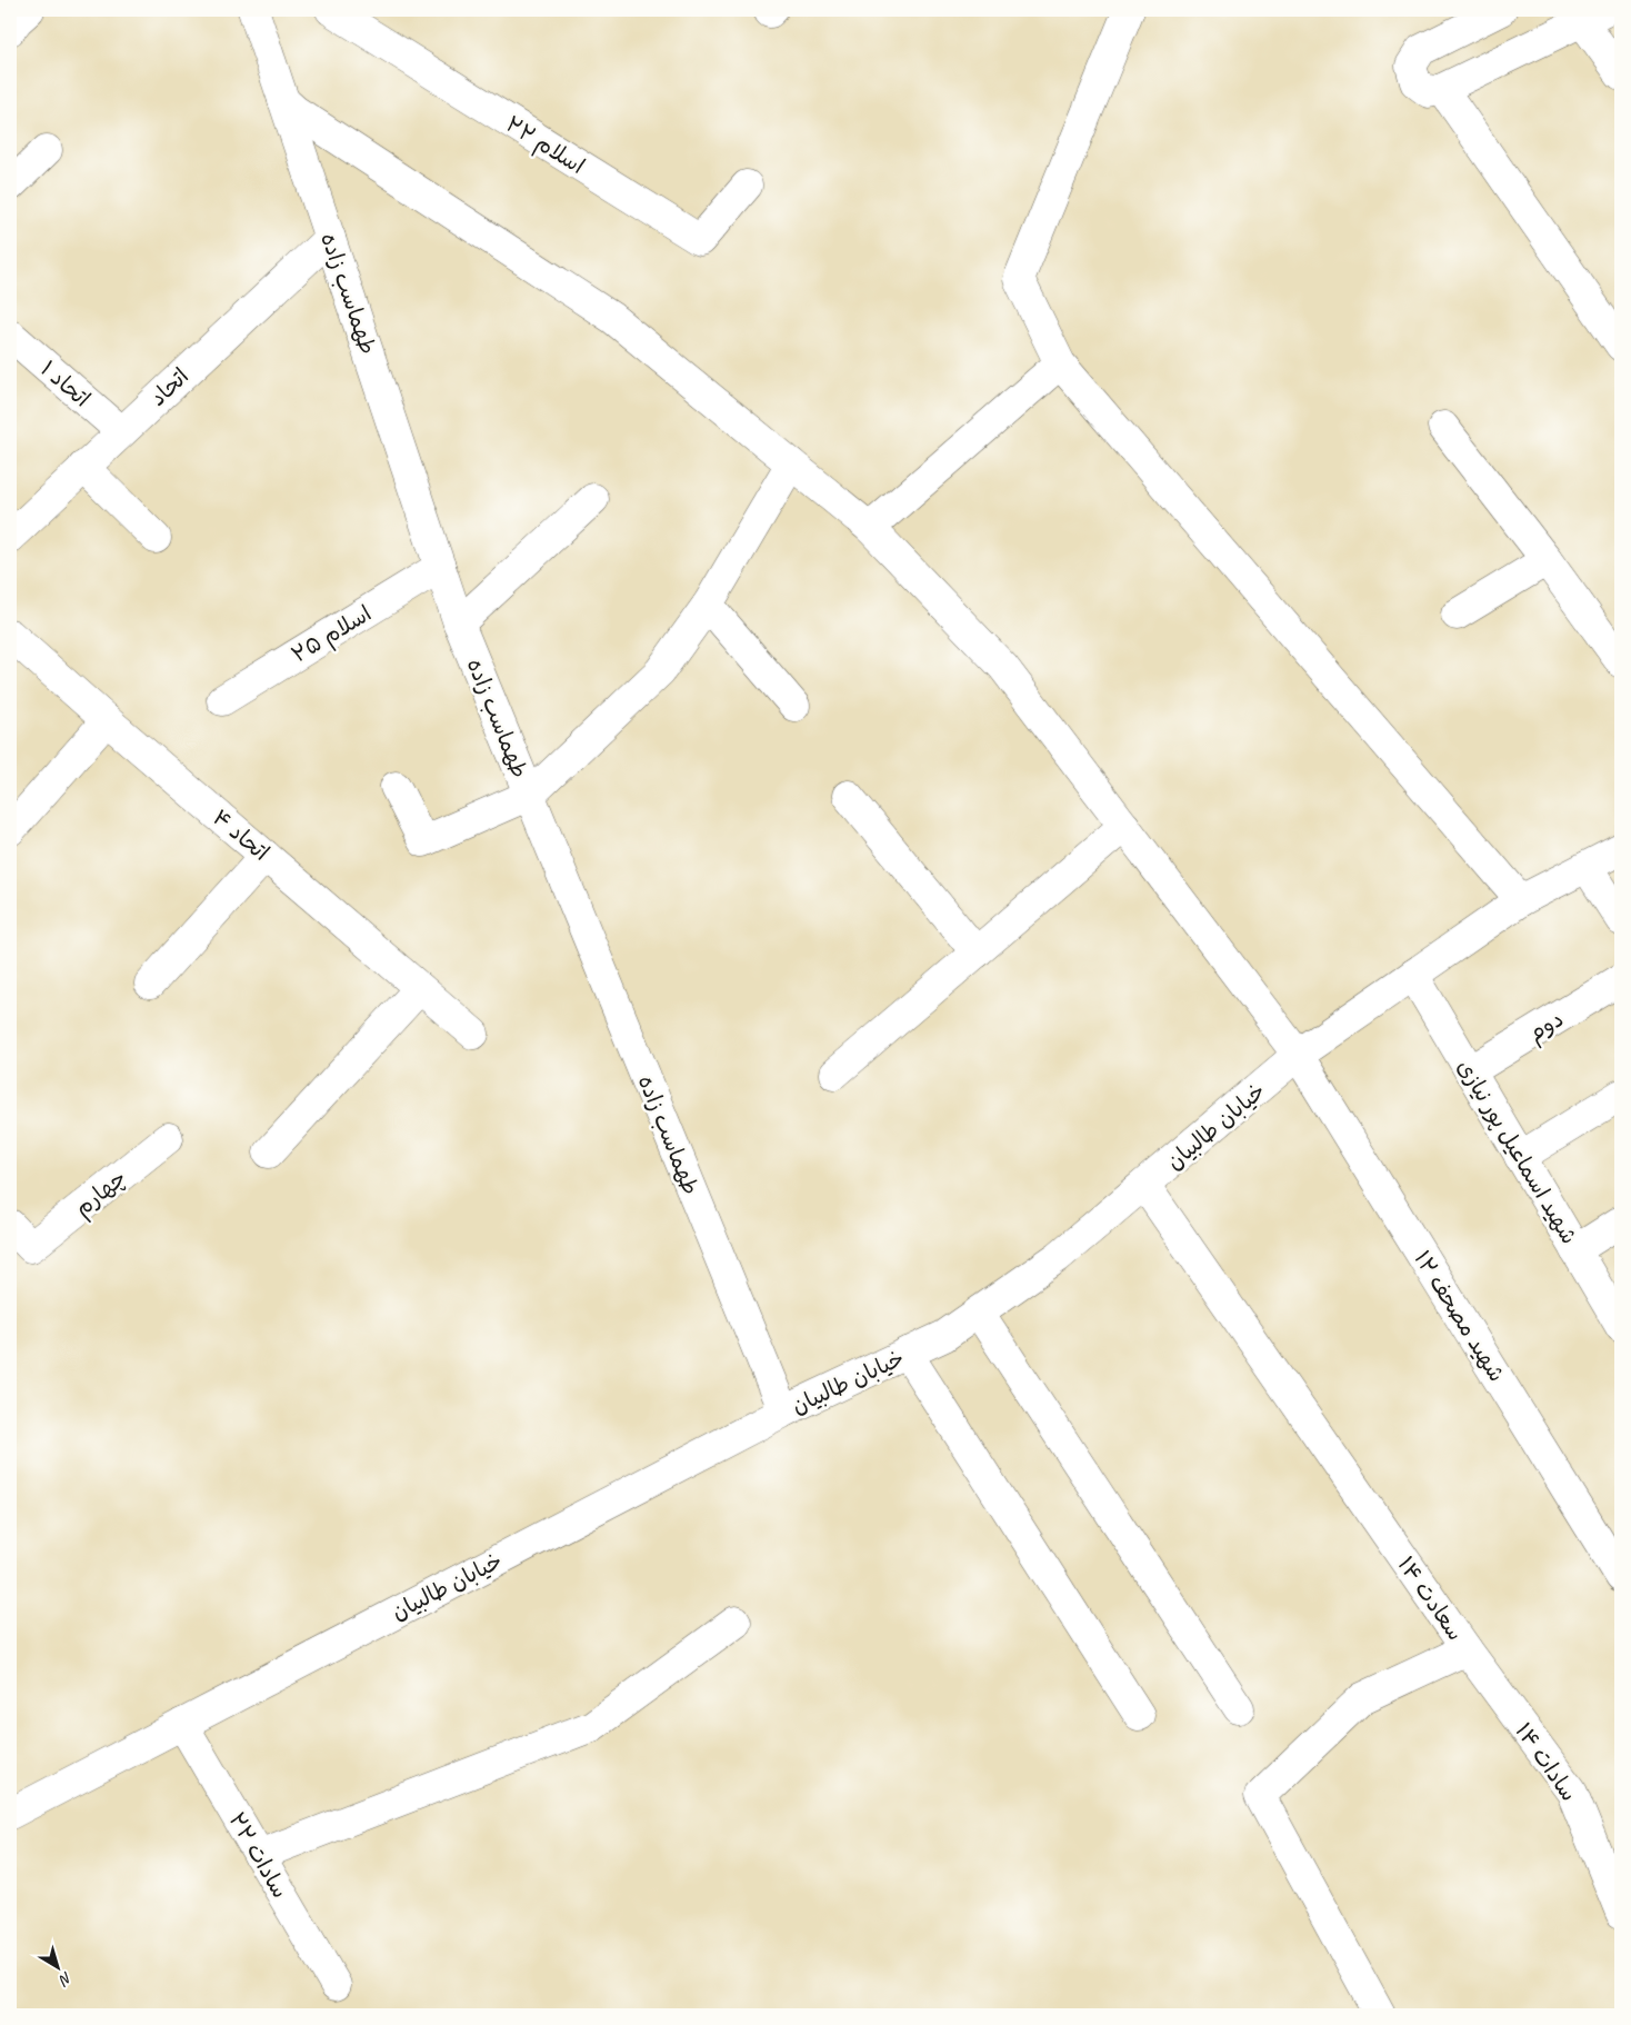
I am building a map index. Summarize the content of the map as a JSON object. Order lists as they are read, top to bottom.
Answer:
{
  "streets": {
    "street": [
      "اسلام ۲۲",
      "طهماسب زاده",
      "اتحاد ۱",
      "اتحاد",
      "اسلام ۲۵",
      "اتحاد ۴",
      "دوم",
      "خیابان طالبیان",
      "شهید اسماعیل پور نیازی",
      "چهارم",
      "شهید مصحف ۱۲",
      "سعادت ۱۴",
      "سادات ۱۴",
      "سادات ۲۲"
    ]
  },
  "crossings": [
    ["طهماسب زاده", "اتحاد"],
    ["طهماسب زاده", "اسلام ۲۵"],
    ["طهماسب زاده", "خیابان طالبیان"],
    ["طهماسب زاده", "شهید مصحف ۱۲"],
    ["اتحاد ۱", "اتحاد"],
    ["دوم", "شهید اسماعیل پور نیازی"],
    ["خیابان طالبیان", "شهید اسماعیل پور نیازی"],
    ["خیابان طالبیان", "شهید مصحف ۱۲"],
    ["خیابان طالبیان", "سعادت ۱۴"],
    ["خیابان طالبیان", "سادات ۲۲"],
    ["سعادت ۱۴", "سادات ۱۴"]
  ],
  "north": "bottom right"
}
